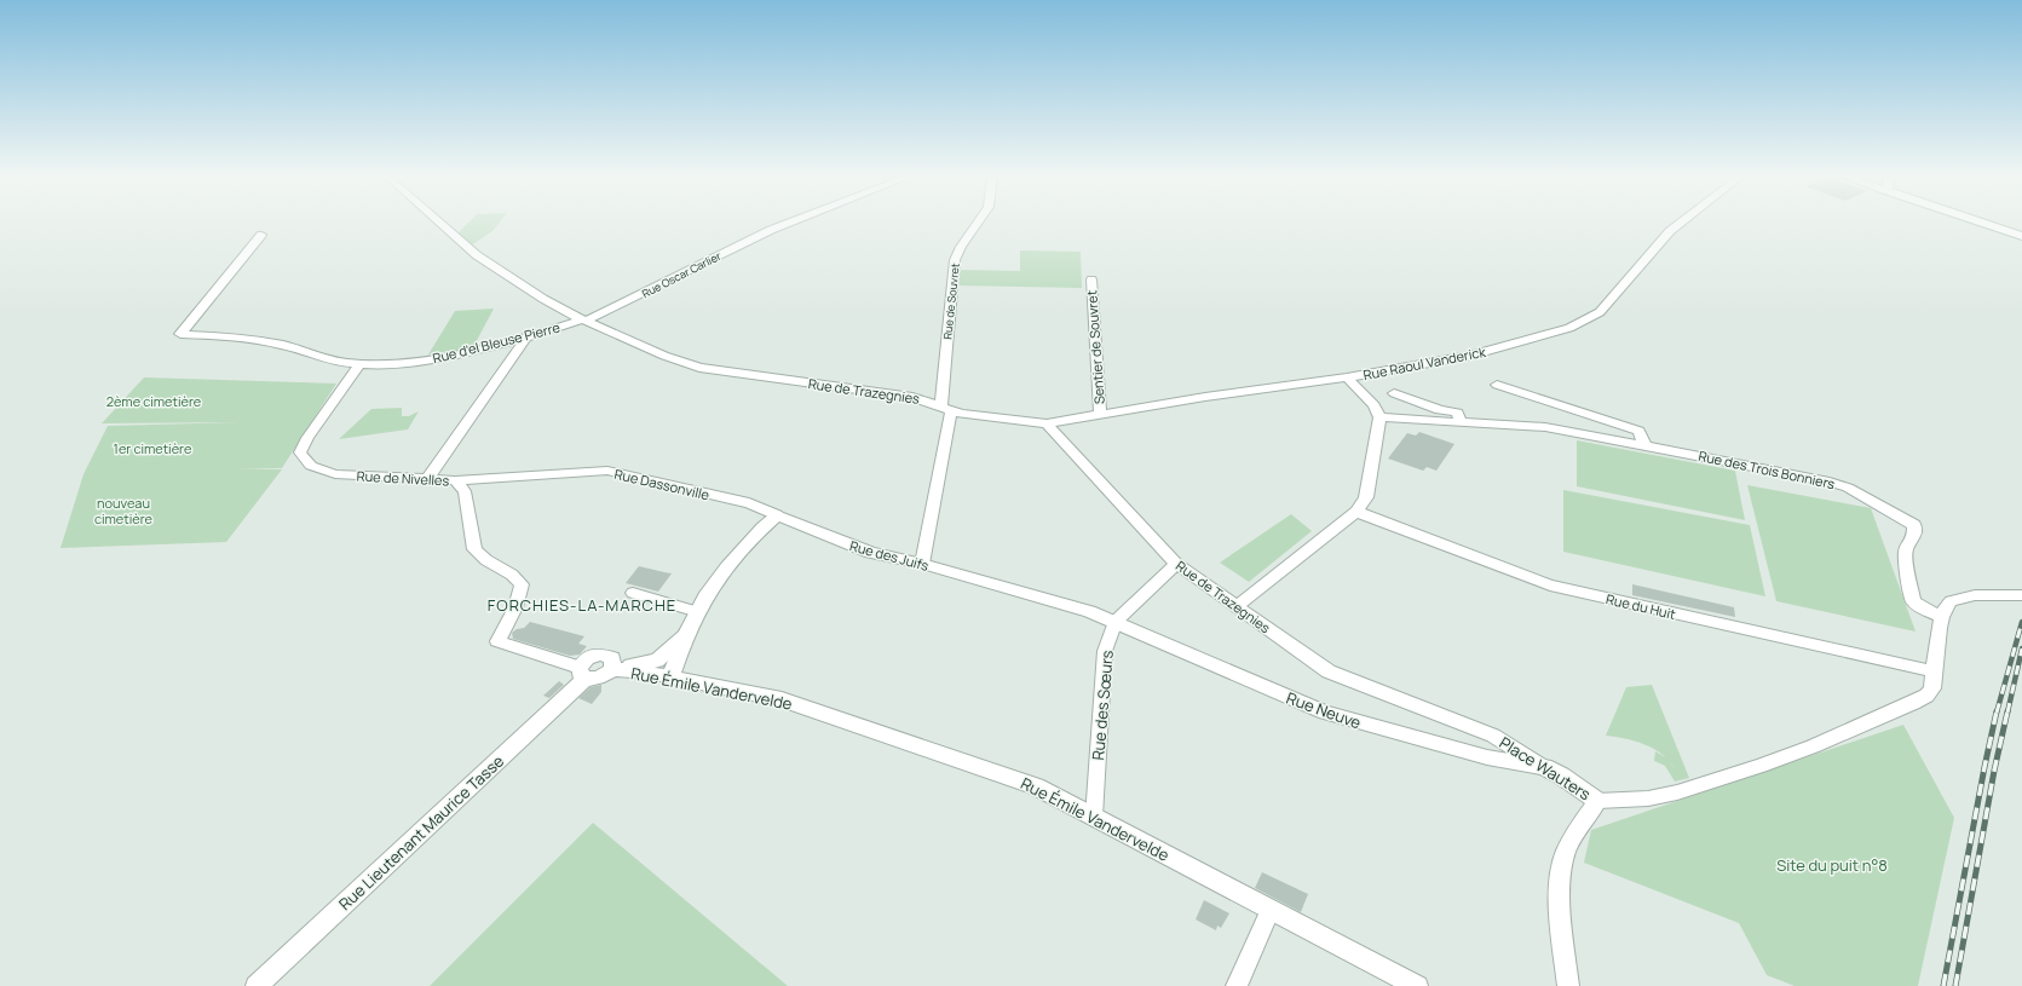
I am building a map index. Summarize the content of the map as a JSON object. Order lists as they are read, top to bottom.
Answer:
{
  "streets": {
    "street": [
      "Rue Oscar Carlier",
      "Rue de Souvret",
      "Rue d'el Bleuse Pierre",
      "Sentier de Souvret",
      "Rue Raoul Vanderick",
      "Rue de Trazegnies",
      "Rue des Trois Bonniers",
      "Rue de Nivelles",
      "Rue Dassonville",
      "Rue des Juifs",
      "Rue du Huit",
      "Rue Émile Vandervelde",
      "Rue des Sœurs",
      "Rue Neuve",
      "Place Wauters",
      "Rue Lieutenant Maurice Tasse"
    ]
  },
  "crossings": [
    ["Rue Oscar Carlier", "Rue d'el Bleuse Pierre"],
    ["Rue Oscar Carlier", "Rue de Trazegnies"],
    ["Rue de Souvret", "Rue de Trazegnies"],
    ["Rue de Souvret", "Rue des Juifs"],
    ["Rue d'el Bleuse Pierre", "Rue de Trazegnies"],
    ["Rue d'el Bleuse Pierre", "Rue de Nivelles"],
    ["Sentier de Souvret", "Rue Raoul Vanderick"],
    ["Rue Raoul Vanderick", "Rue de Trazegnies"],
    ["Rue de Trazegnies", "Rue des Sœurs"],
    ["Rue de Trazegnies", "Place Wauters"],
    ["Rue de Nivelles", "Rue Dassonville"],
    ["Rue de Nivelles", "Rue Lieutenant Maurice Tasse"],
    ["Rue Dassonville", "Rue des Juifs"],
    ["Rue des Juifs", "Rue des Sœurs"],
    ["Rue des Juifs", "Rue Neuve"],
    ["Rue Émile Vandervelde", "Rue des Sœurs"],
    ["Rue Émile Vandervelde", "Rue Lieutenant Maurice Tasse"],
    ["Rue des Sœurs", "Rue Neuve"],
    ["Rue Neuve", "Place Wauters"]
  ],
  "districts": ["FORCHIES-LA-MARCHE"],
  "parks": [
    "2ème cimetière",
    "1er cimetière",
    "nouveau cimetière",
    "Site du puit n°8"
  ]
}
